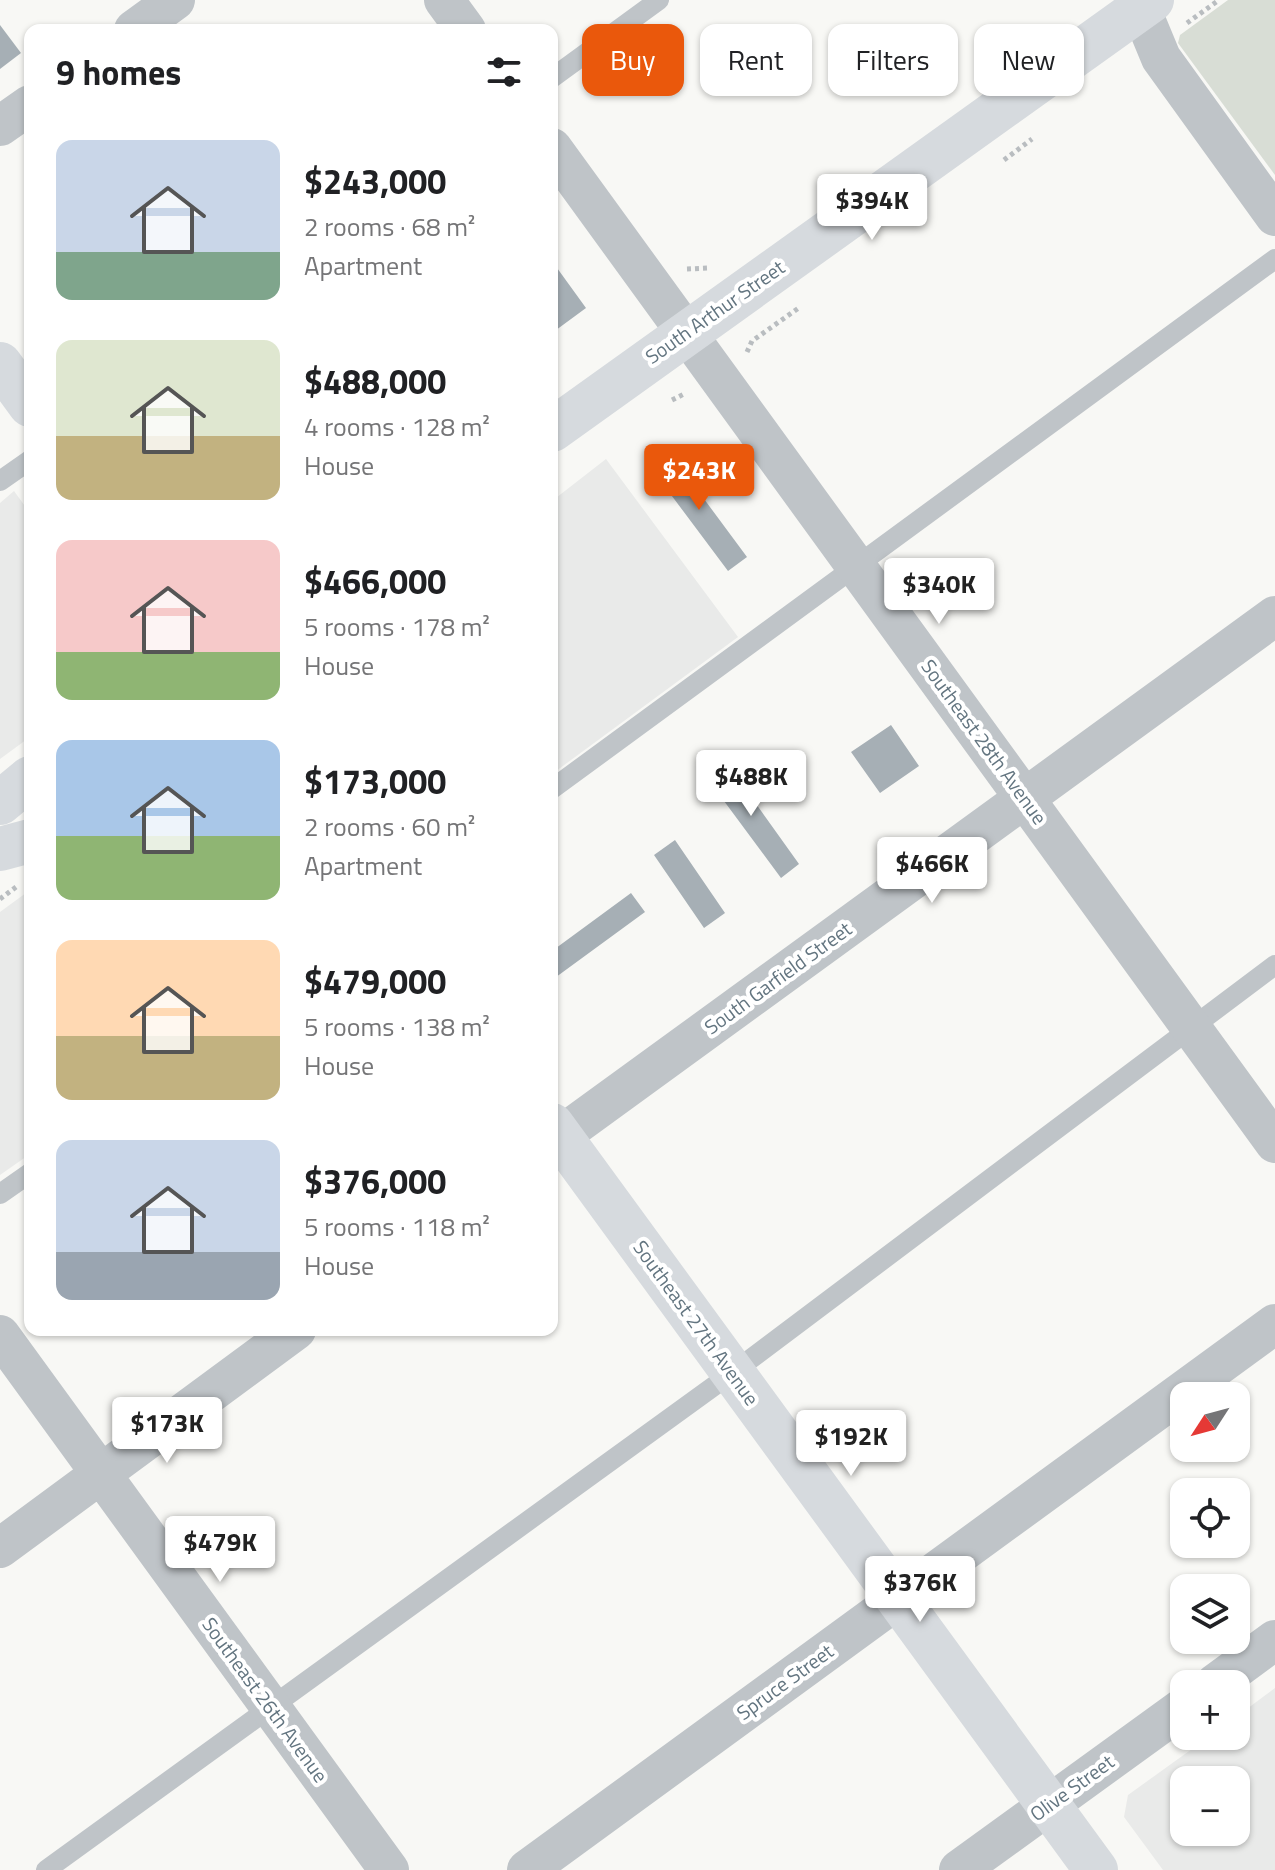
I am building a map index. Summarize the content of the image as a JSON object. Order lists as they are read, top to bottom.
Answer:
{
  "streets": {
    "main road": ["South Arthur Street", "Southeast 27th Avenue"],
    "street": [
      "Southeast 28th Avenue",
      "South Garfield Street",
      "Spruce Street",
      "Southeast 26th Avenue",
      "Olive Street"
    ]
  },
  "crossings": [
    ["South Arthur Street", "Southeast 28th Avenue"],
    ["Southeast 28th Avenue", "South Garfield Street"],
    ["Southeast 27th Avenue", "Spruce Street"],
    ["Southeast 27th Avenue", "Olive Street"]
  ],
  "north": "bottom left",
  "page": {
    "chip": [
      "Buy",
      "Rent",
      "Filters",
      "New"
    ],
    "heading": "9 homes",
    "list": [
      {
        "name": "$243,000",
        "note": "2 rooms · 68 m² · Apartment"
      },
      {
        "name": "$488,000",
        "note": "4 rooms · 128 m² · House"
      },
      {
        "name": "$466,000",
        "note": "5 rooms · 178 m² · House"
      },
      {
        "name": "$173,000",
        "note": "2 rooms · 60 m² · Apartment"
      },
      {
        "name": "$479,000",
        "note": "5 rooms · 138 m² · House"
      },
      {
        "name": "$376,000",
        "note": "5 rooms · 118 m² · House"
      }
    ],
    "price": [
      "$394K",
      "$243K",
      "$340K",
      "$488K",
      "$466K",
      "$173K",
      "$192K",
      "$479K",
      "$376K"
    ],
    "map_buttons": ["+", "−"]
  }
}
